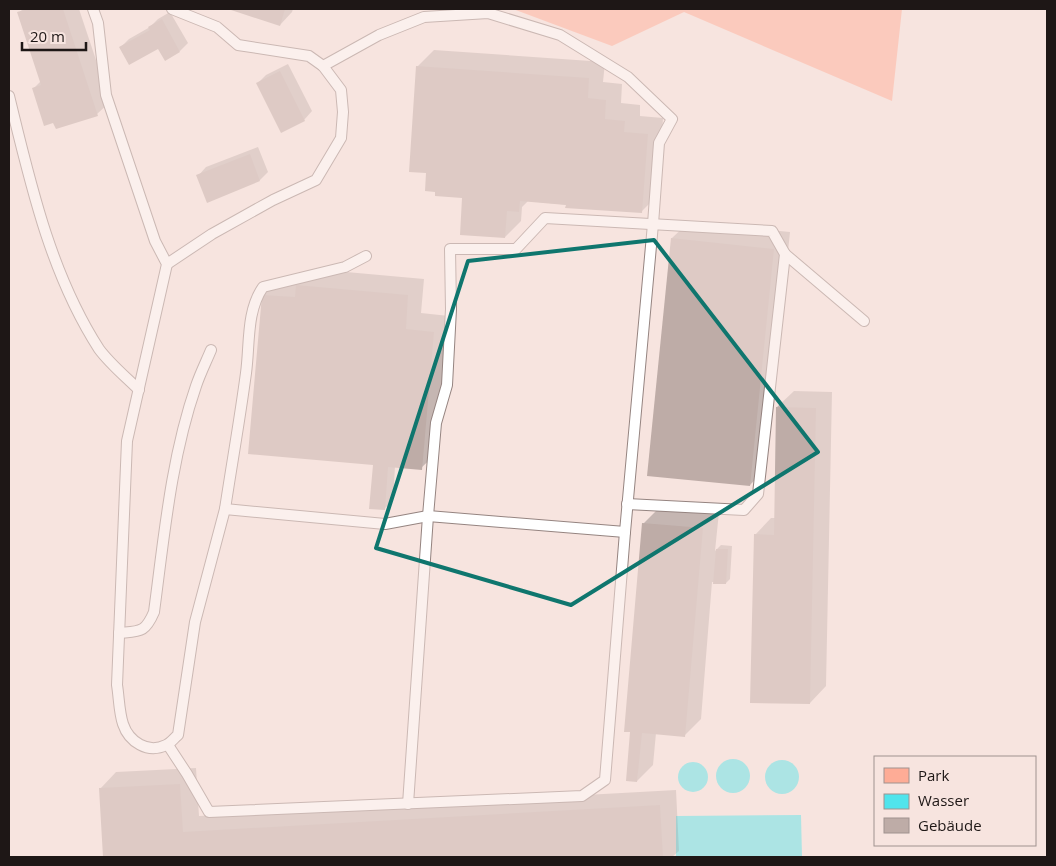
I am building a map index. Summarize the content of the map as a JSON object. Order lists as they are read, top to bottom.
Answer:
{
  "legend": ["Park", "Wasser", "Gebäude"],
  "scale_bar": "20 m"
}
